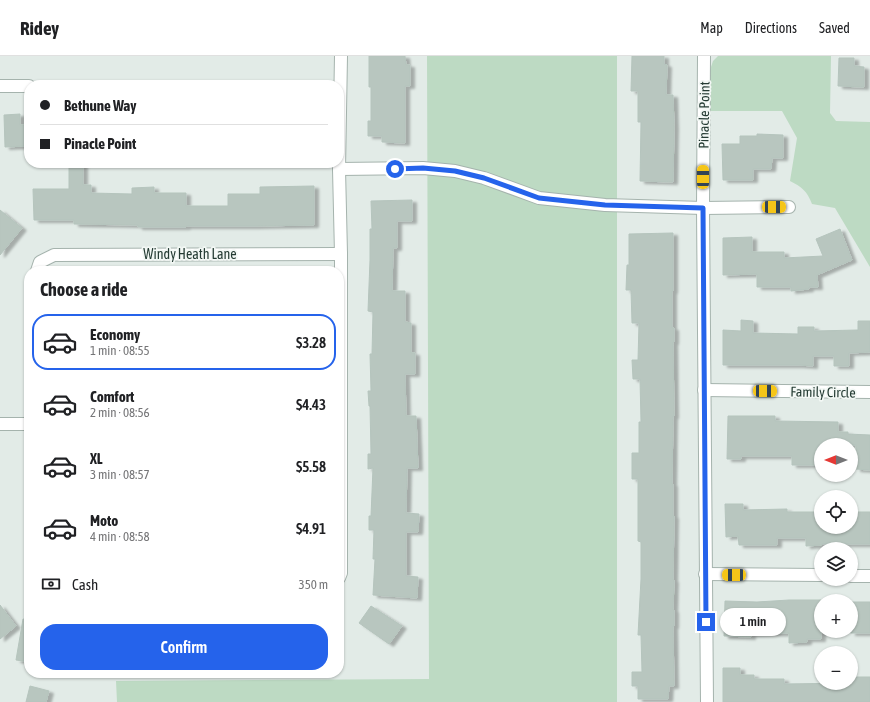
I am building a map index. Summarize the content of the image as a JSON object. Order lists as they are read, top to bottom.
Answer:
{
  "streets": {
    "street": ["Pinacle Point", "Windy Heath Lane", "Family Circle"]
  },
  "crossings": [
    ["Pinacle Point", "Family Circle"]
  ],
  "north": "left",
  "page": {
    "header": "Ridey",
    "nav": ["Map", "Directions", "Saved"],
    "banner": ["Bethune Way", "Pinacle Point"],
    "heading": "Choose a ride",
    "list": [
      {
        "name": "Economy",
        "note": "1 min · 08:55",
        "value": "$3.28"
      },
      {
        "name": "Comfort",
        "note": "2 min · 08:56",
        "value": "$4.43"
      },
      {
        "name": "XL",
        "note": "3 min · 08:57",
        "value": "$5.58"
      },
      {
        "name": "Moto",
        "note": "4 min · 08:58",
        "value": "$4.91"
      }
    ],
    "map_buttons": ["+", "−"],
    "pay": ["Cash", "350 m"],
    "bubble": "1 min",
    "buttons": "Confirm"
  }
}
